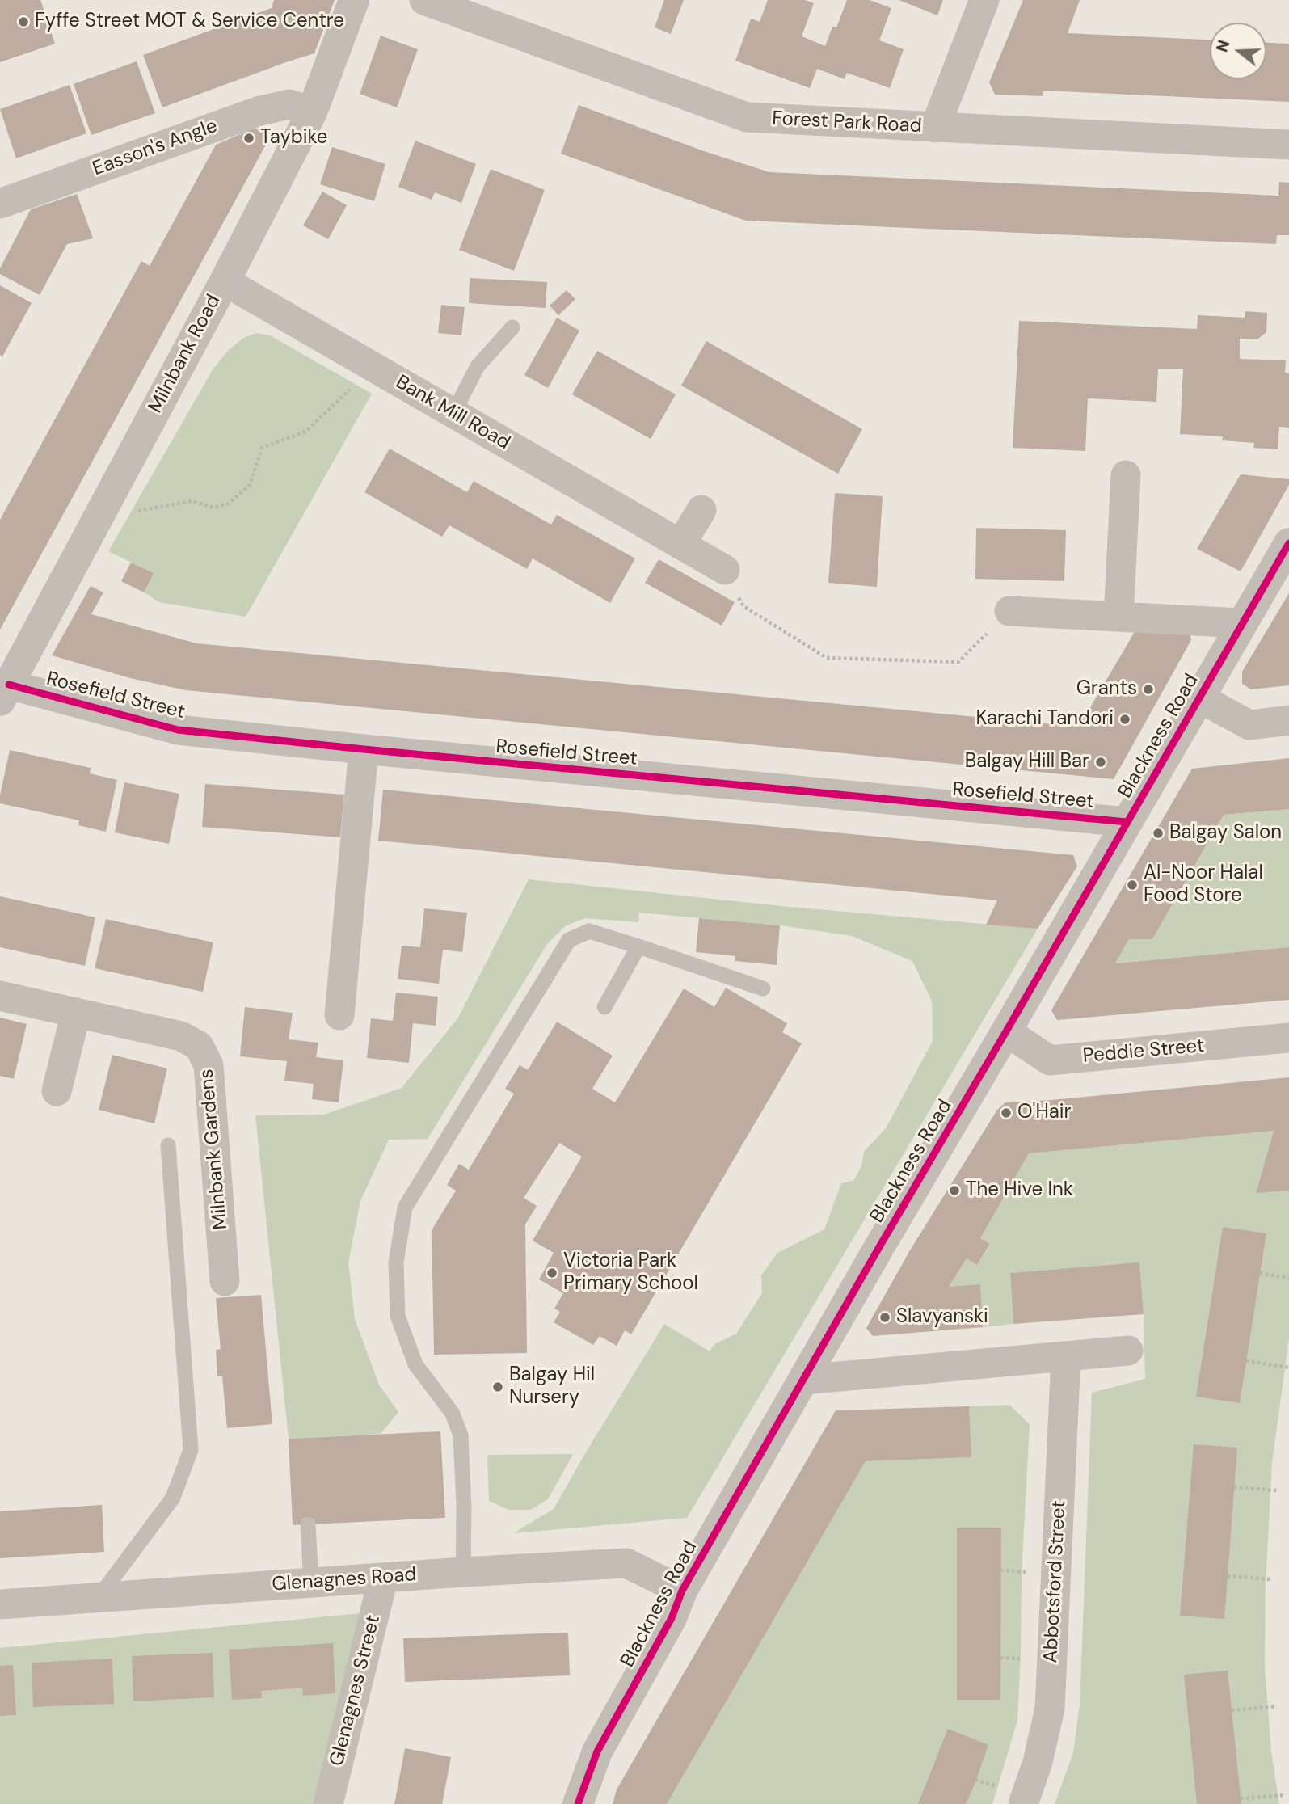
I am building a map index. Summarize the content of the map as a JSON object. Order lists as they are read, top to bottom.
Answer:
{
  "streets": {
    "street": [
      "Forest Park Road",
      "Easson's Angle",
      "Milnbank Road",
      "Bank Mill Road",
      "Rosefield Street",
      "Blackness Road",
      "Peddie Street",
      "Milnbank Gardens",
      "Glenagnes Road",
      "Abbotsford Street",
      "Glenagnes Street"
    ]
  },
  "crossings": [
    ["Easson's Angle", "Milnbank Road"],
    ["Milnbank Road", "Bank Mill Road"],
    ["Milnbank Road", "Rosefield Street"],
    ["Rosefield Street", "Blackness Road"],
    ["Blackness Road", "Peddie Street"],
    ["Blackness Road", "Glenagnes Road"],
    ["Glenagnes Road", "Glenagnes Street"]
  ],
  "places": [
    "Fyffe Street MOT & Service Centre",
    "Taybike",
    "Grants",
    "Karachi Tandori",
    "Balgay Hill Bar",
    "Balgay Salon",
    "Al-Noor Halal Food Store",
    "O'Hair",
    "The Hive Ink",
    "Victoria Park Primary School",
    "Slavyanski",
    "Balgay Hil Nursery"
  ],
  "north": "left"
}
